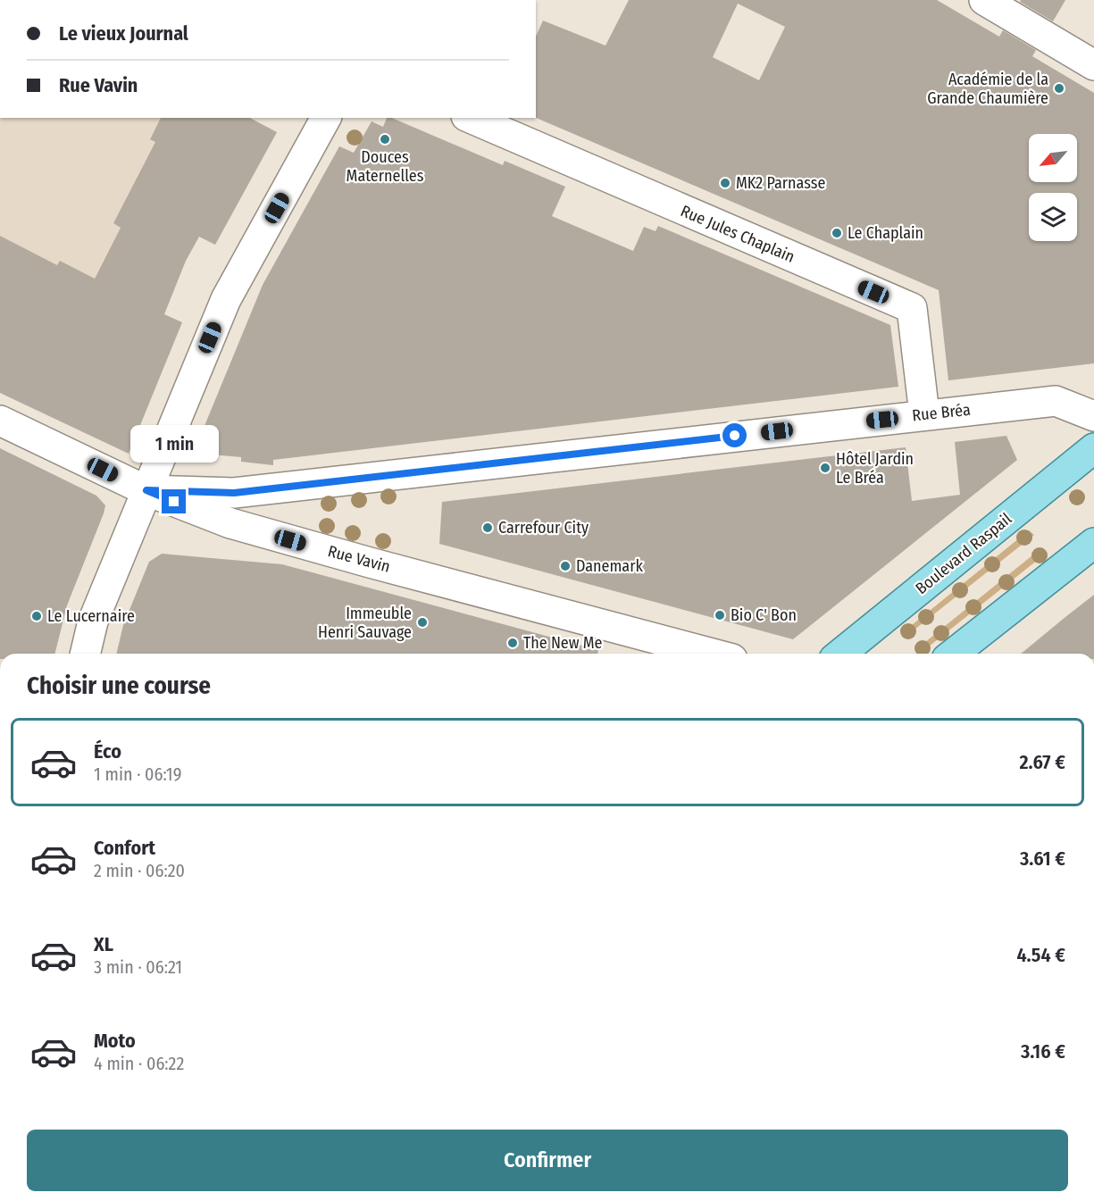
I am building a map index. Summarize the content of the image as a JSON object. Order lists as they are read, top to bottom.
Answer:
{
  "streets": {
    "main road": ["Boulevard Raspail"],
    "street": ["Rue Jules Chaplain", "Rue Bréa", "Rue Vavin"]
  },
  "crossings": [
    ["Rue Jules Chaplain", "Rue Bréa"],
    ["Rue Bréa", "Rue Vavin"]
  ],
  "places": [
    "Académie de la Grande Chaumière",
    "Douces Maternelles",
    "MK2 Parnasse",
    "Le Chaplain",
    "Hôtel Jardin Le Bréa",
    "Carrefour City",
    "Danemark",
    "Bio C' Bon",
    "Le Lucernaire",
    "Immeuble Henri Sauvage",
    "The New Me"
  ],
  "north": "bottom left",
  "page": {
    "banner": ["Le vieux Journal", "Rue Vavin"],
    "bubble": "1 min",
    "heading": "Choisir une course",
    "list": [
      {
        "name": "Éco",
        "note": "1 min · 06:19",
        "value": "2.67 €"
      },
      {
        "name": "Confort",
        "note": "2 min · 06:20",
        "value": "3.61 €"
      },
      {
        "name": "XL",
        "note": "3 min · 06:21",
        "value": "4.54 €"
      },
      {
        "name": "Moto",
        "note": "4 min · 06:22",
        "value": "3.16 €"
      }
    ],
    "buttons": "Confirmer"
  }
}
